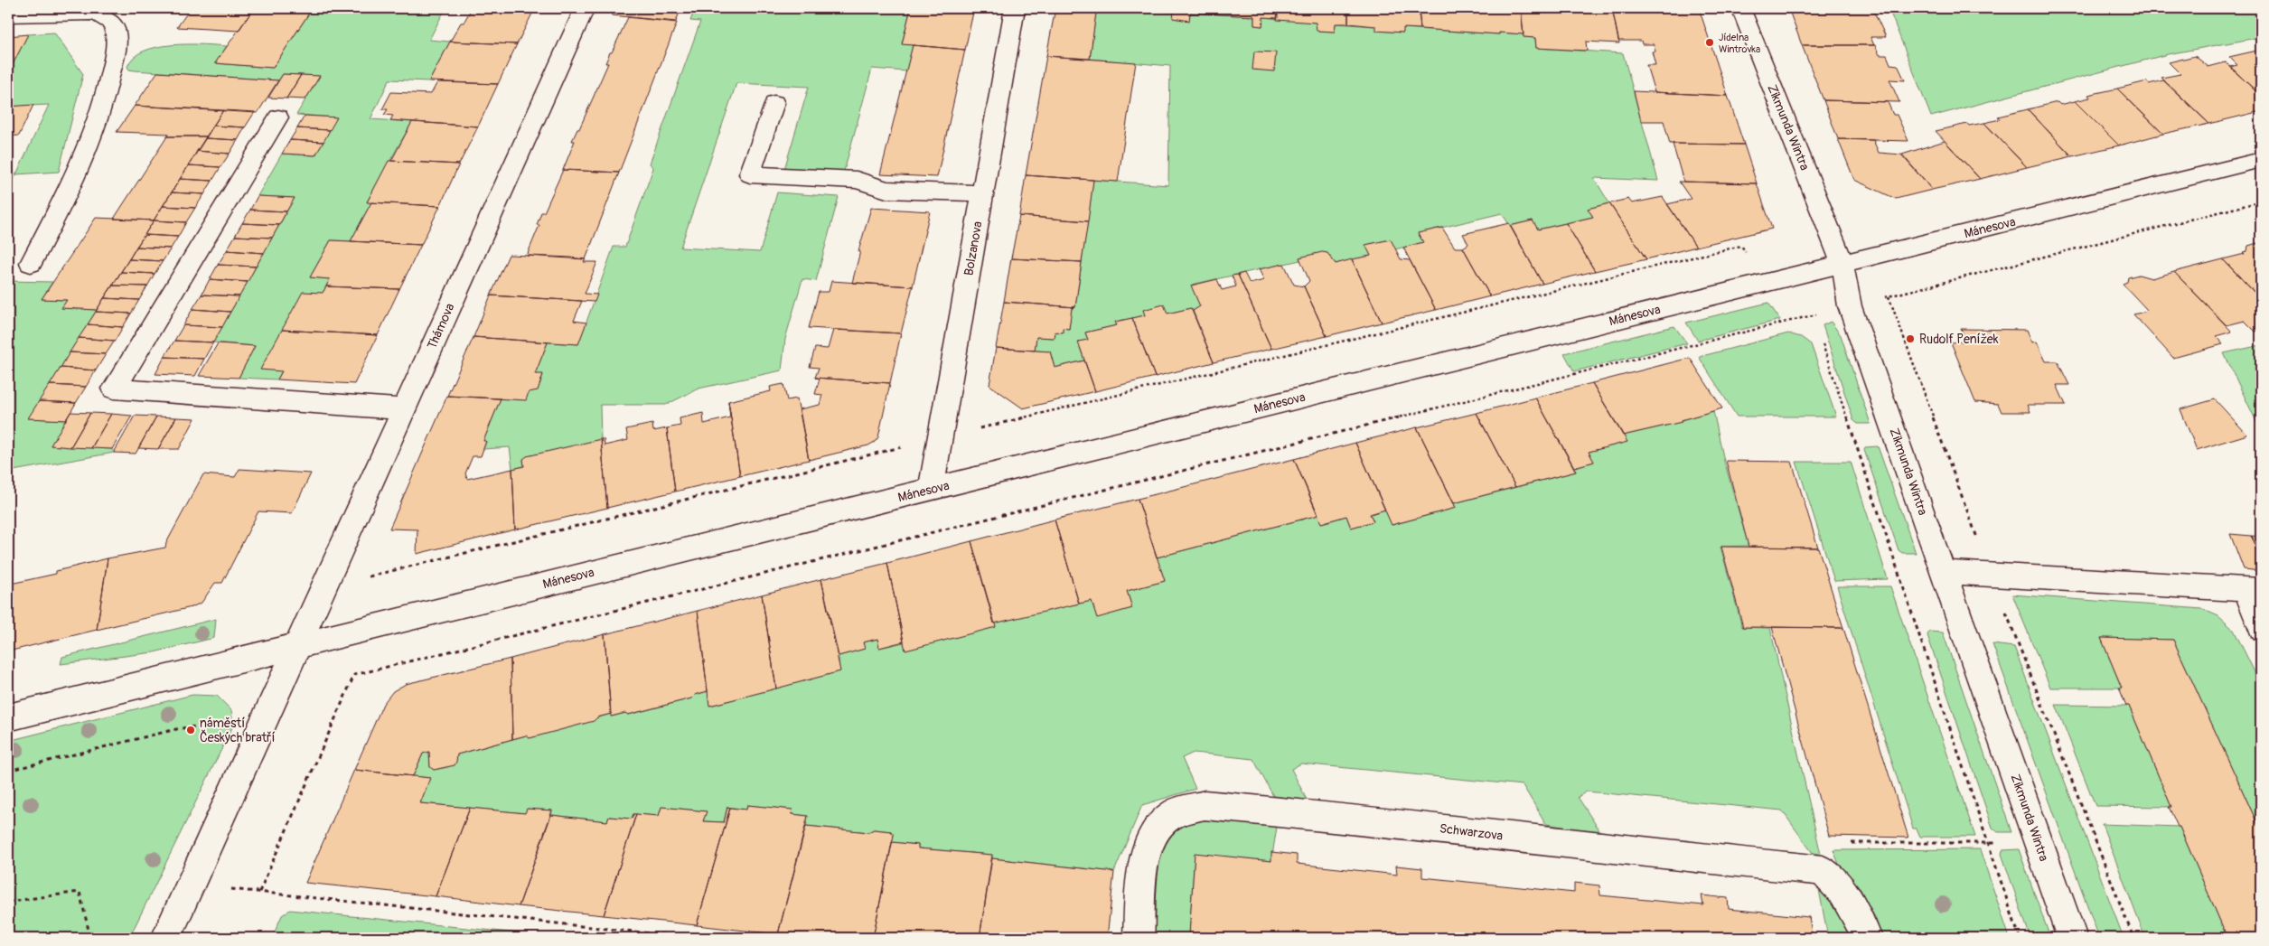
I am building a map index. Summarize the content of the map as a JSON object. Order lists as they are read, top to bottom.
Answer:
{
  "streets": {
    "street": [
      "Zikmunda Wintra",
      "Mánesova",
      "Bolzanova",
      "Thámova",
      "Schwarzova"
    ]
  },
  "crossings": [
    ["Zikmunda Wintra", "Mánesova"],
    ["Mánesova", "Bolzanova"],
    ["Mánesova", "Thámova"]
  ],
  "places": ["Jídelna Wintrovka", "Rudolf Penížek", "náměstí Českých bratří"]
}
